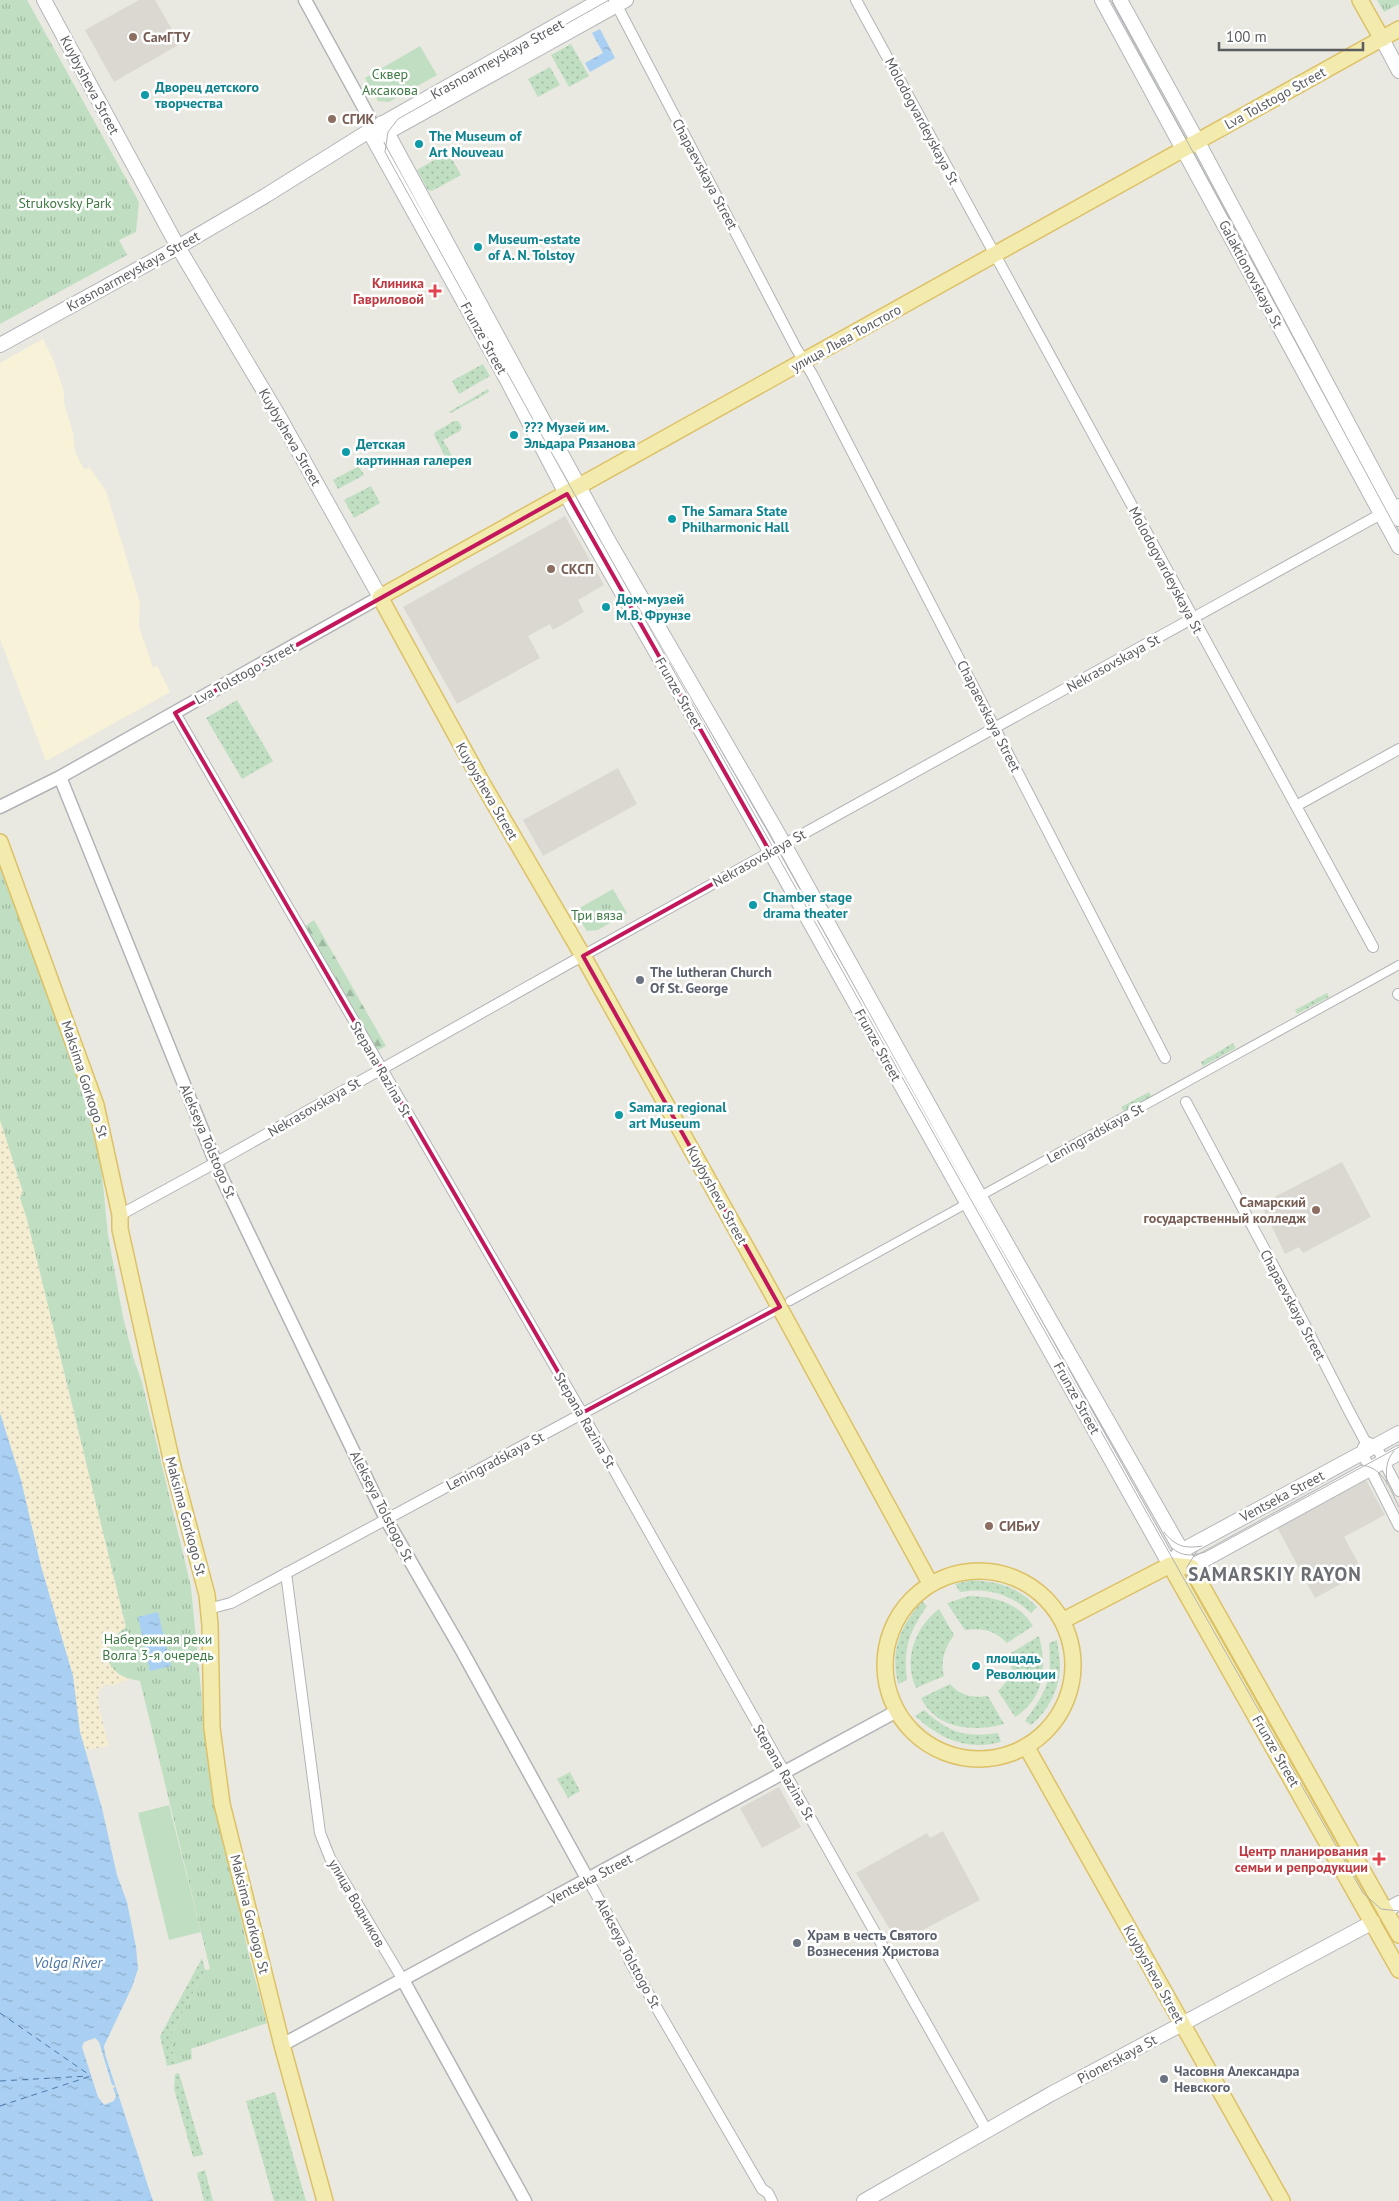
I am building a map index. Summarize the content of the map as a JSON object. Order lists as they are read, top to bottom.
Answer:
{
  "streets": {
    "main road": [
      "Krasnoarmeyskaya Street",
      "Kuybysheva Street",
      "Lva Tolstogo Street",
      "Galaktionovskaya St",
      "Frunze Street",
      "улица Льва Толстого",
      "Maksima Gorkogo St",
      "Ventseka Street",
      "Pionerskaya St"
    ],
    "street": [
      "Molodogvardeyskaya St",
      "Chapaevskaya Street",
      "Nekrasovskaya St",
      "Stepana Razina St",
      "Leningradskaya St",
      "Alekseya Tolstogo St",
      "улица Водников"
    ]
  },
  "crossings": [
    ["Krasnoarmeyskaya Street", "Kuybysheva Street"],
    ["Krasnoarmeyskaya Street", "Chapaevskaya Street"],
    ["Krasnoarmeyskaya Street", "Frunze Street"],
    ["Kuybysheva Street", "Lva Tolstogo Street"],
    ["Kuybysheva Street", "Nekrasovskaya St"],
    ["Kuybysheva Street", "Leningradskaya St"],
    ["Kuybysheva Street", "Pionerskaya St"],
    ["Lva Tolstogo Street", "Frunze Street"],
    ["Lva Tolstogo Street", "улица Льва Толстого"],
    ["Lva Tolstogo Street", "Stepana Razina St"],
    ["Lva Tolstogo Street", "Alekseya Tolstogo St"],
    ["Molodogvardeyskaya St", "улица Льва Толстого"],
    ["Molodogvardeyskaya St", "Nekrasovskaya St"],
    ["Chapaevskaya Street", "улица Льва Толстого"],
    ["Chapaevskaya Street", "Nekrasovskaya St"],
    ["Chapaevskaya Street", "Ventseka Street"],
    ["Galaktionovskaya St", "улица Льва Толстого"],
    ["Galaktionovskaya St", "Nekrasovskaya St"],
    ["Frunze Street", "улица Льва Толстого"],
    ["Frunze Street", "Nekrasovskaya St"],
    ["Frunze Street", "Leningradskaya St"],
    ["Frunze Street", "Ventseka Street"],
    ["Frunze Street", "Pionerskaya St"],
    ["Nekrasovskaya St", "Stepana Razina St"],
    ["Nekrasovskaya St", "Maksima Gorkogo St"],
    ["Nekrasovskaya St", "Alekseya Tolstogo St"],
    ["Stepana Razina St", "Leningradskaya St"],
    ["Stepana Razina St", "Ventseka Street"],
    ["Stepana Razina St", "Pionerskaya St"],
    ["Maksima Gorkogo St", "Leningradskaya St"],
    ["Maksima Gorkogo St", "Ventseka Street"],
    ["Leningradskaya St", "Alekseya Tolstogo St"],
    ["Leningradskaya St", "улица Водников"],
    ["Alekseya Tolstogo St", "Ventseka Street"],
    ["Ventseka Street", "улица Водников"]
  ],
  "districts": ["SAMARSKIY RAYON"],
  "water": ["Volga River"],
  "parks": [
    "Сквер Аксакова",
    "Strukovsky Park",
    "Три вяза",
    "Набережная реки Волга 3-я очередь"
  ],
  "places": {
    "other": [
      "СамГТУ",
      "Дворец детского творчества",
      "СГИК",
      "The Museum of Art Nouveau",
      "Museum-estate of A. N. Tolstoy",
      "??? Музей им. Эльдара Рязанова",
      "Детская картинная галерея",
      "The Samara State Philharmonic Hall",
      "СКСП",
      "Дом-музей М.В. Фрунзе",
      "Chamber stage drama theater",
      "The lutheran Church Of St. George",
      "Samara regional art Museum",
      "Самарский государственный колледж",
      "СИБиУ",
      "площадь Революции",
      "Храм в честь Святого Вознесения Христова",
      "Часовня Александра Невского"
    ],
    "health": ["Клиника Гавриловой", "Центр планирования семьи и репродукции"]
  },
  "scale_bar": "100 m"
}
